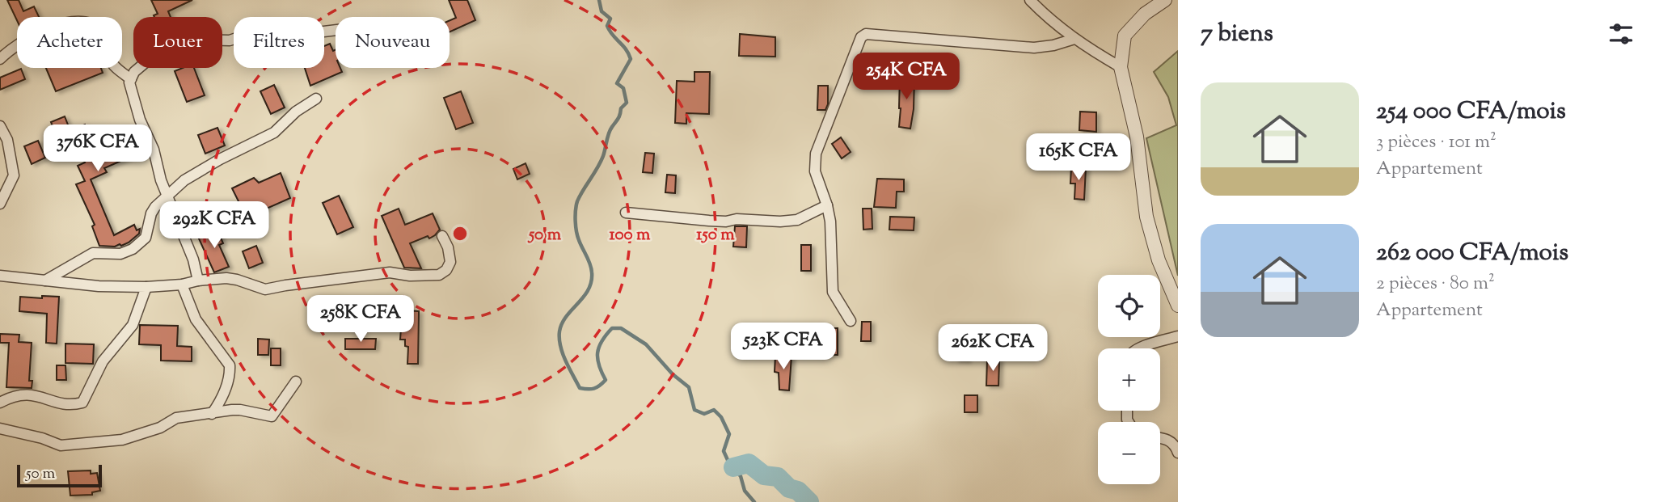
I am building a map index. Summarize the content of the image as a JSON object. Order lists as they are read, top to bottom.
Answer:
{
  "scale_bar": "50 m",
  "page": {
    "heading": "7 biens",
    "chip": [
      "Acheter",
      "Louer",
      "Filtres",
      "Nouveau"
    ],
    "price": [
      "254K CFA",
      "376K CFA",
      "165K CFA",
      "292K CFA",
      "258K CFA",
      "523K CFA",
      "262K CFA"
    ],
    "list": [
      {
        "name": "254 000 CFA/mois",
        "note": "3 pièces · 101 m² · Appartement"
      },
      {
        "name": "262 000 CFA/mois",
        "note": "2 pièces · 80 m² · Appartement"
      }
    ],
    "map_buttons": ["+", "−"],
    "scale": "50 m"
  },
  "rings": ["50 m", "100 m", "150 m"]
}
